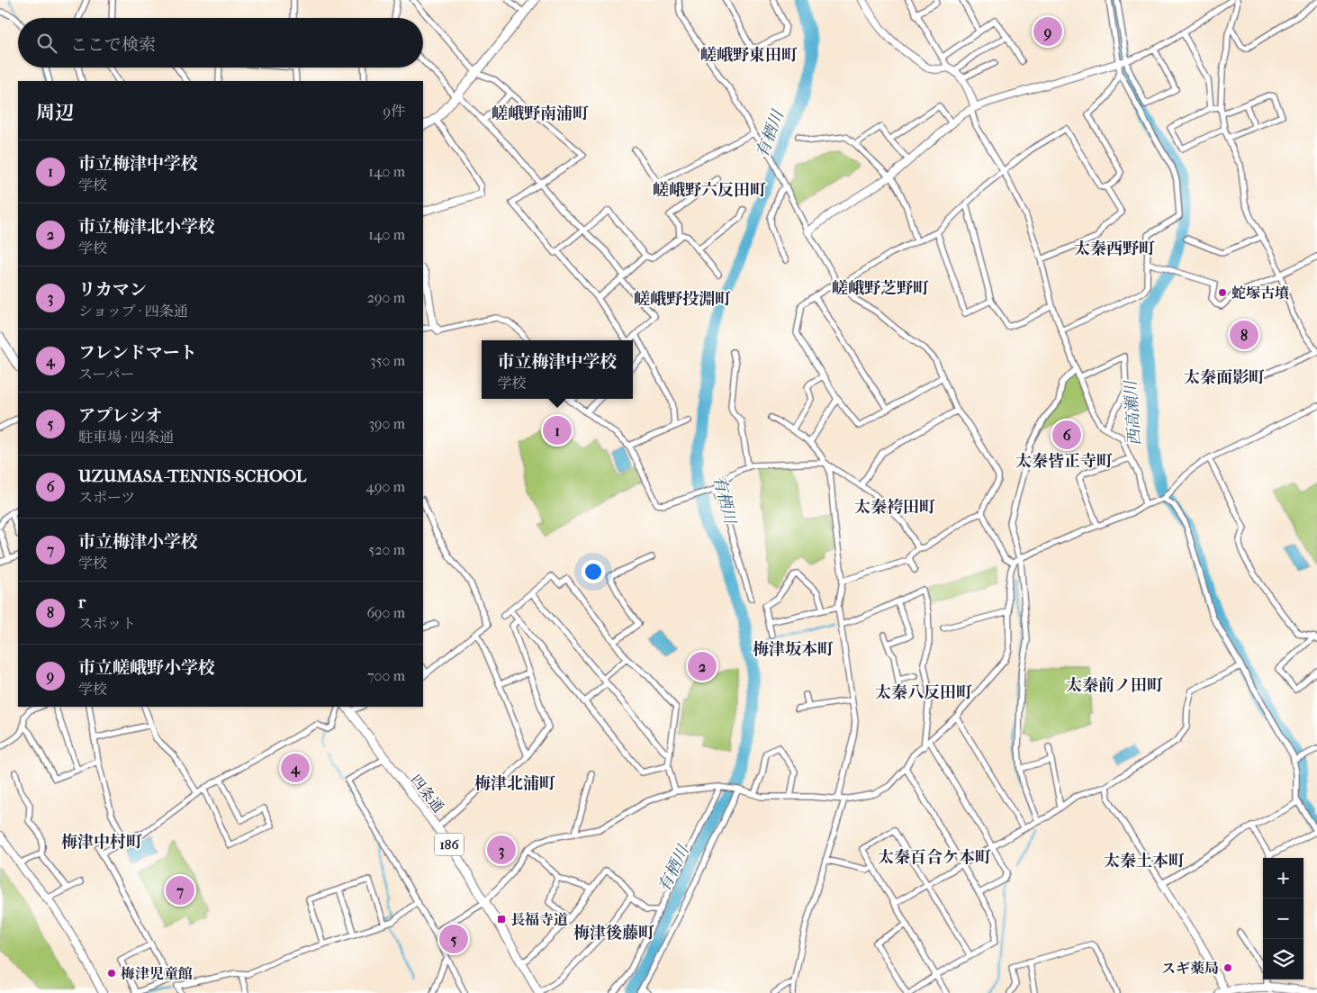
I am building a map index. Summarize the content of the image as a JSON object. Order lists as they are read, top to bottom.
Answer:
{
  "streets": {
    "main road": ["四条通", "186"]
  },
  "districts": [
    "嵯峨野東田町",
    "嵯峨野南浦町",
    "嵯峨野六反田町",
    "太秦西野町",
    "嵯峨野芝野町",
    "嵯峨野投淵町",
    "太秦面影町",
    "太秦皆正寺町",
    "太秦袴田町",
    "梅津坂本町",
    "太秦前ノ田町",
    "太秦八反田町",
    "梅津北浦町",
    "梅津中村町",
    "太秦百合ケ本町",
    "太秦土本町",
    "梅津後藤町"
  ],
  "water": ["有栖川", "西高瀬川"],
  "places": {
    "other": ["蛇塚古墳", "スギ薬局", "梅津児童館"],
    "transit": ["長福寺道"]
  },
  "page": {
    "pins": [
      "9",
      "8",
      "1",
      "6",
      "2",
      "4",
      "3",
      "7",
      "5"
    ],
    "search": "ここで検索",
    "heading": ["周辺", "9件"],
    "list": [
      {
        "mark": "1",
        "name": "市立梅津中学校",
        "note": "学校",
        "value": "140 m"
      },
      {
        "mark": "2",
        "name": "市立梅津北小学校",
        "note": "学校",
        "value": "140 m"
      },
      {
        "mark": "3",
        "name": "リカマン",
        "note": "ショップ · 四条通",
        "value": "290 m"
      },
      {
        "mark": "4",
        "name": "フレンドマート",
        "note": "スーパー",
        "value": "350 m"
      },
      {
        "mark": "5",
        "name": "アプレシオ",
        "note": "駐車場 · 四条通",
        "value": "390 m"
      },
      {
        "mark": "6",
        "name": "UZUMASA-TENNIS-SCHOOL",
        "note": "スポーツ",
        "value": "490 m"
      },
      {
        "mark": "7",
        "name": "市立梅津小学校",
        "note": "学校",
        "value": "520 m"
      },
      {
        "mark": "8",
        "name": "r",
        "note": "スポット",
        "value": "690 m"
      },
      {
        "mark": "9",
        "name": "市立嵯峨野小学校",
        "note": "学校",
        "value": "700 m"
      }
    ],
    "popup": ["市立梅津中学校", "学校"],
    "map_buttons": ["+", "−"]
  }
}
